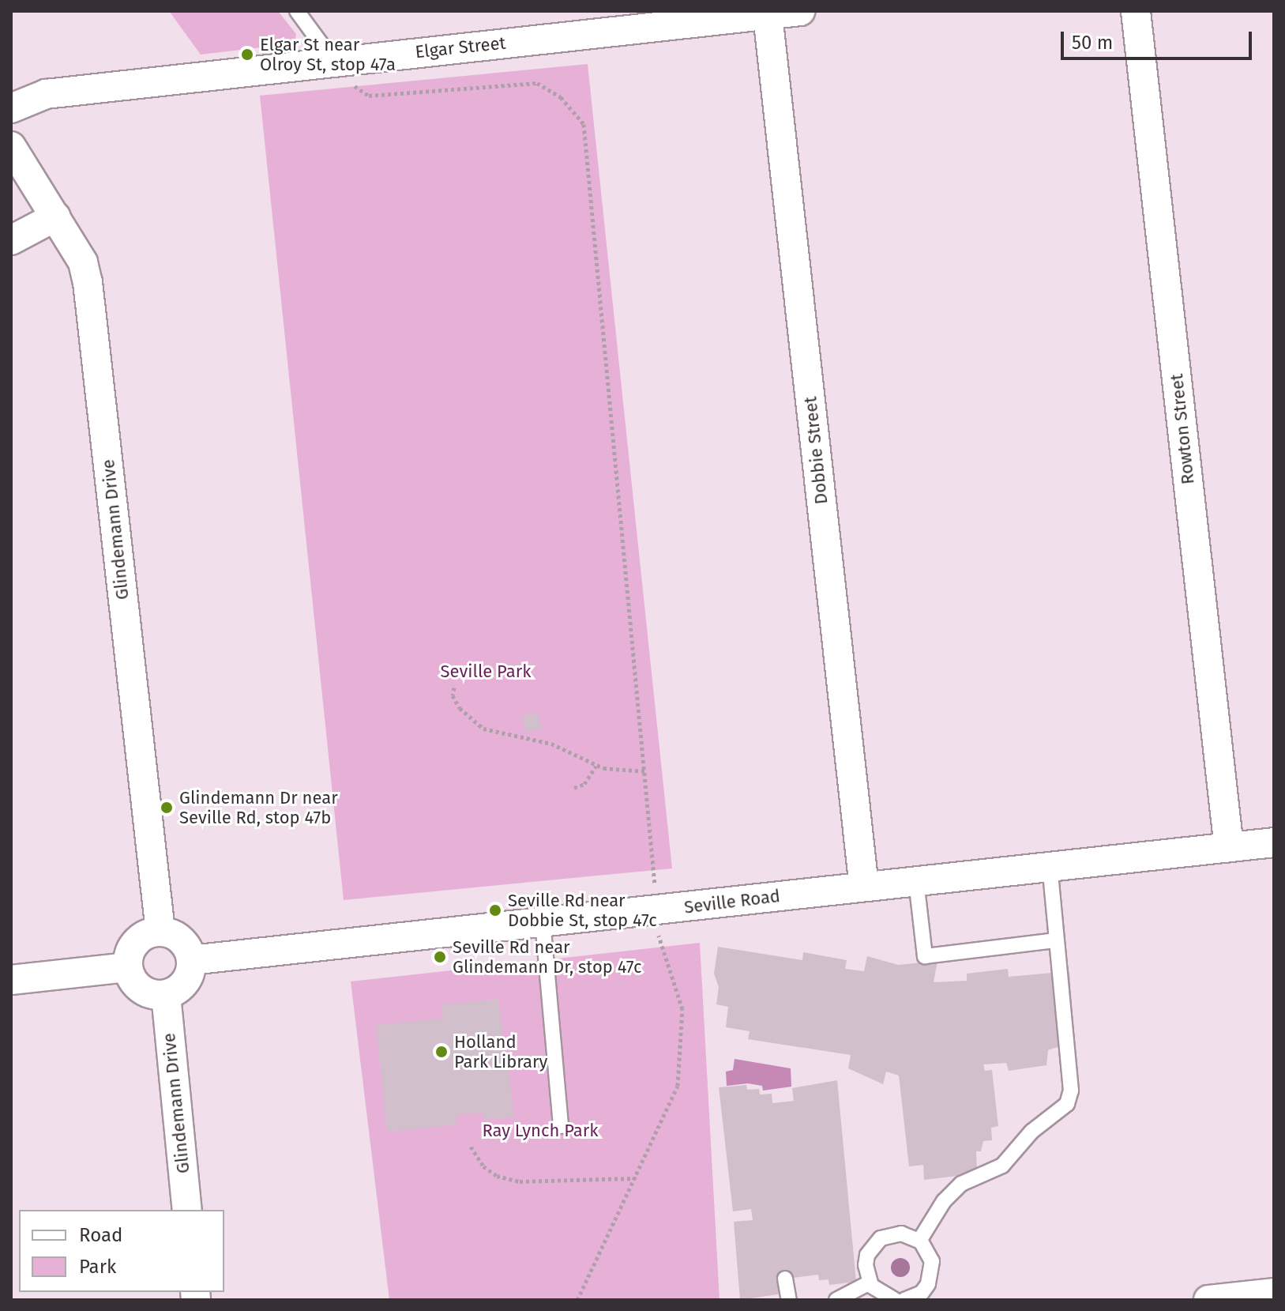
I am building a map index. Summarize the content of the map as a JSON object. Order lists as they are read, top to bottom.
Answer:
{
  "streets": {
    "street": [
      "Elgar Street",
      "Rowton Street",
      "Dobbie Street",
      "Glindemann Drive",
      "Seville Road"
    ]
  },
  "crossings": [
    ["Elgar Street", "Dobbie Street"],
    ["Rowton Street", "Seville Road"],
    ["Dobbie Street", "Seville Road"],
    ["Glindemann Drive", "Seville Road"]
  ],
  "parks": ["Seville Park", "Ray Lynch Park"],
  "places": [
    "Elgar St near Olroy St, stop 47a",
    "Glindemann Dr near Seville Rd, stop 47b",
    "Seville Rd near Dobbie St, stop 47c",
    "Seville Rd near Glindemann Dr, stop 47c",
    "Holland Park Library"
  ],
  "legend": ["Road", "Park"],
  "scale_bar": "50 m"
}
